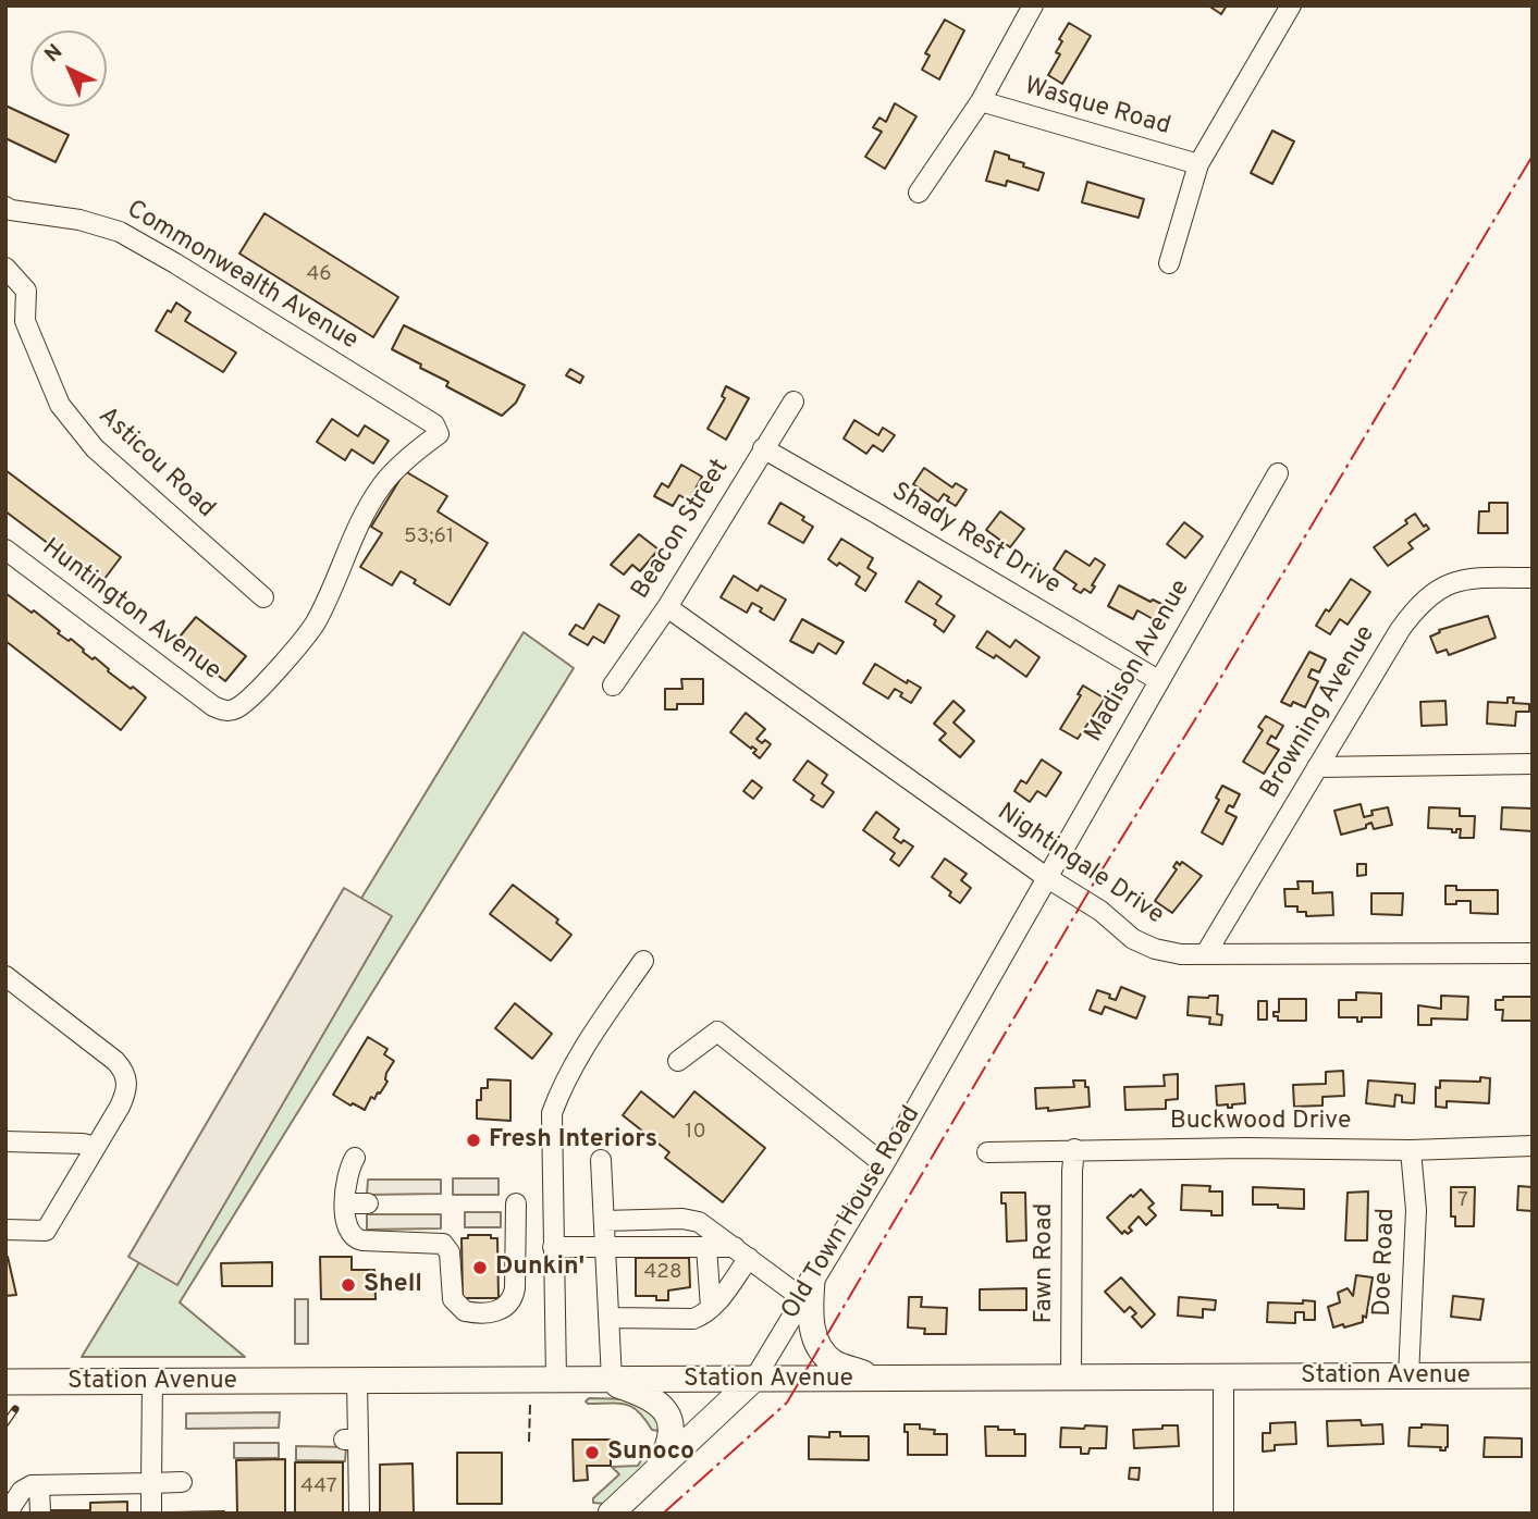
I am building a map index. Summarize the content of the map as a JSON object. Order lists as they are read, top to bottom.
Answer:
{
  "streets": {
    "main road": ["Old Town House Road", "Station Avenue"],
    "street": [
      "Wasque Road",
      "Commonwealth Avenue",
      "Asticou Road",
      "Beacon Street",
      "Shady Rest Drive",
      "Huntington Avenue",
      "Madison Avenue",
      "Browning Avenue",
      "Nightingale Drive",
      "Buckwood Drive",
      "Doe Road",
      "Fawn Road"
    ]
  },
  "crossings": [
    ["Commonwealth Avenue", "Huntington Avenue"],
    ["Beacon Street", "Shady Rest Drive"],
    ["Beacon Street", "Nightingale Drive"],
    ["Shady Rest Drive", "Madison Avenue"],
    ["Madison Avenue", "Nightingale Drive"],
    ["Madison Avenue", "Old Town House Road"],
    ["Browning Avenue", "Nightingale Drive"],
    ["Nightingale Drive", "Old Town House Road"],
    ["Buckwood Drive", "Doe Road"],
    ["Buckwood Drive", "Fawn Road"],
    ["Old Town House Road", "Station Avenue"],
    ["Doe Road", "Station Avenue"],
    ["Fawn Road", "Station Avenue"]
  ],
  "places": [
    "Fresh Interiors",
    "Dunkin'",
    "Shell",
    "Sunoco"
  ],
  "house_numbers": [
    "46",
    "53;61",
    "10",
    "7",
    "428",
    "447"
  ],
  "north": "top left"
}
